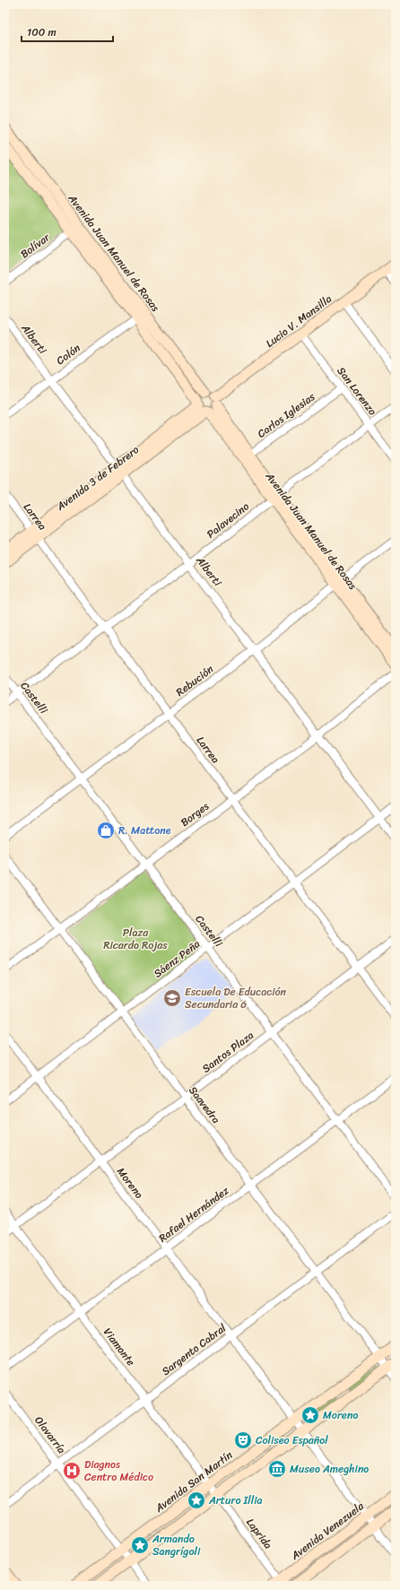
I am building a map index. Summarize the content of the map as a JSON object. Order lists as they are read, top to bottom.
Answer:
{
  "streets": {
    "street": [
      "Bolívar",
      "Avenida Juan Manuel de Rosas",
      "Lucio V. Mansilla",
      "Alberti",
      "Colón",
      "San Lorenzo",
      "Carlos Iglesias",
      "Avenida 3 de Febrero",
      "Larrea",
      "Palavecino",
      "Rebución",
      "Castelli",
      "Borges",
      "Sáenz Peña",
      "Santos Plaza",
      "Saavedra",
      "Moreno",
      "Rafael Hernández",
      "Viamonte",
      "Sargento Cabral",
      "Olavarría",
      "Avenida San Martín",
      "Avenida Venezuela",
      "Laprida"
    ]
  },
  "crossings": [
    ["Bolívar", "Avenida Juan Manuel de Rosas"],
    ["Avenida Juan Manuel de Rosas", "Lucio V. Mansilla"],
    ["Avenida Juan Manuel de Rosas", "Colón"],
    ["Avenida Juan Manuel de Rosas", "Carlos Iglesias"],
    ["Avenida Juan Manuel de Rosas", "Avenida 3 de Febrero"],
    ["Avenida Juan Manuel de Rosas", "Palavecino"],
    ["Avenida Juan Manuel de Rosas", "Rebución"],
    ["Lucio V. Mansilla", "San Lorenzo"],
    ["Lucio V. Mansilla", "Avenida 3 de Febrero"],
    ["Alberti", "Colón"],
    ["Alberti", "Avenida 3 de Febrero"],
    ["Alberti", "Palavecino"],
    ["Alberti", "Rebución"],
    ["Alberti", "Borges"],
    ["Alberti", "Sáenz Peña"],
    ["San Lorenzo", "Carlos Iglesias"],
    ["San Lorenzo", "Palavecino"],
    ["Avenida 3 de Febrero", "Larrea"],
    ["Larrea", "Palavecino"],
    ["Larrea", "Rebución"],
    ["Larrea", "Borges"],
    ["Larrea", "Sáenz Peña"],
    ["Larrea", "Santos Plaza"],
    ["Palavecino", "Castelli"],
    ["Rebución", "Castelli"],
    ["Castelli", "Borges"],
    ["Castelli", "Sáenz Peña"],
    ["Castelli", "Santos Plaza"],
    ["Castelli", "Rafael Hernández"],
    ["Borges", "Saavedra"],
    ["Sáenz Peña", "Saavedra"],
    ["Sáenz Peña", "Moreno"],
    ["Santos Plaza", "Saavedra"],
    ["Santos Plaza", "Moreno"],
    ["Santos Plaza", "Viamonte"],
    ["Saavedra", "Rafael Hernández"],
    ["Saavedra", "Sargento Cabral"],
    ["Saavedra", "Avenida San Martín"],
    ["Moreno", "Rafael Hernández"],
    ["Moreno", "Sargento Cabral"],
    ["Moreno", "Avenida San Martín"],
    ["Moreno", "Avenida Venezuela"],
    ["Rafael Hernández", "Viamonte"],
    ["Viamonte", "Sargento Cabral"],
    ["Viamonte", "Avenida San Martín"],
    ["Viamonte", "Laprida"],
    ["Sargento Cabral", "Olavarría"],
    ["Olavarría", "Avenida San Martín"],
    ["Avenida Venezuela", "Laprida"]
  ],
  "parks": ["Plaza Ricardo Rojas"],
  "places": {
    "shop": ["R. Mattone"],
    "school or university": ["Escuela De Educación Secundaria 6"],
    "place": ["Moreno", "Arturo Illia", "Armando Sangrígoli"],
    "theatre": ["Coliseo Español"],
    "museum": ["Museo Ameghino"],
    "hospital": ["Diagnos Centro Médico"]
  },
  "scale_bar": "100 m"
}
